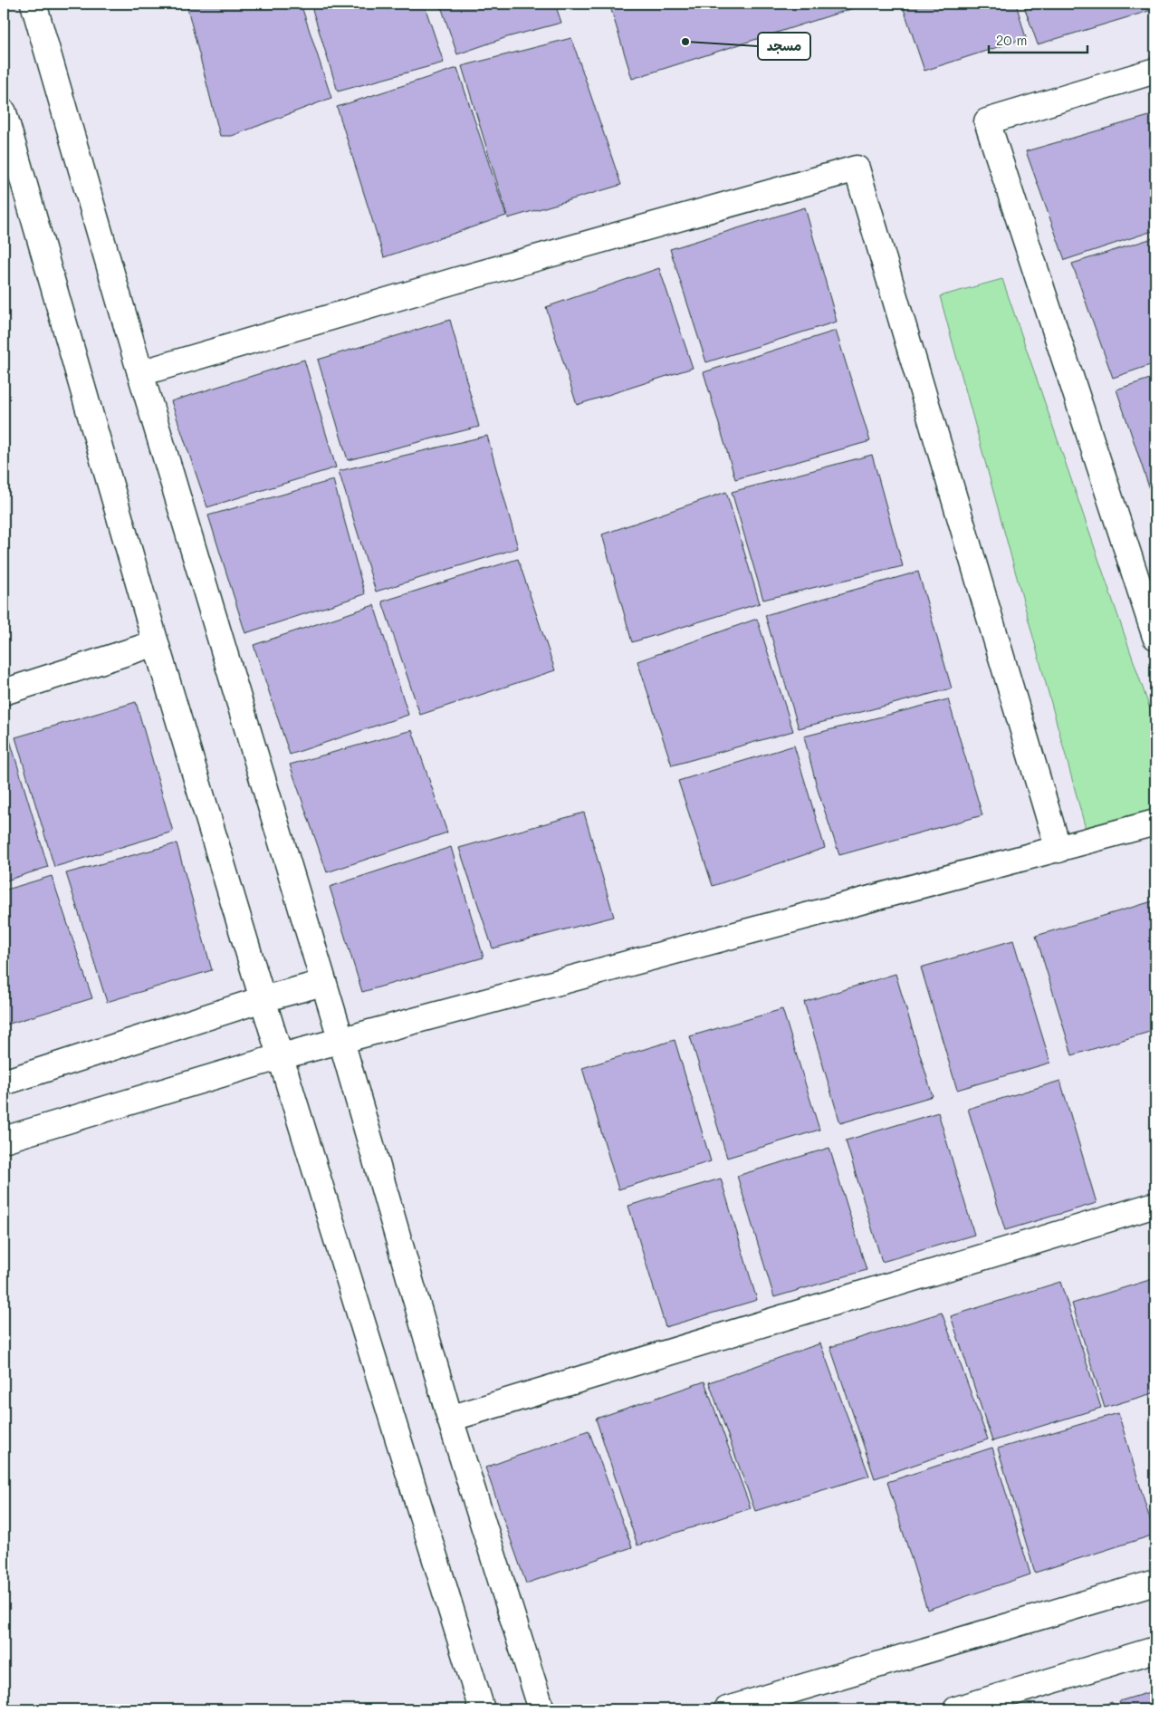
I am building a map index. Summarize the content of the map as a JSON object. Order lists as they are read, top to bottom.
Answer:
{
  "places": ["مسجد"],
  "scale_bar": "20 m"
}
